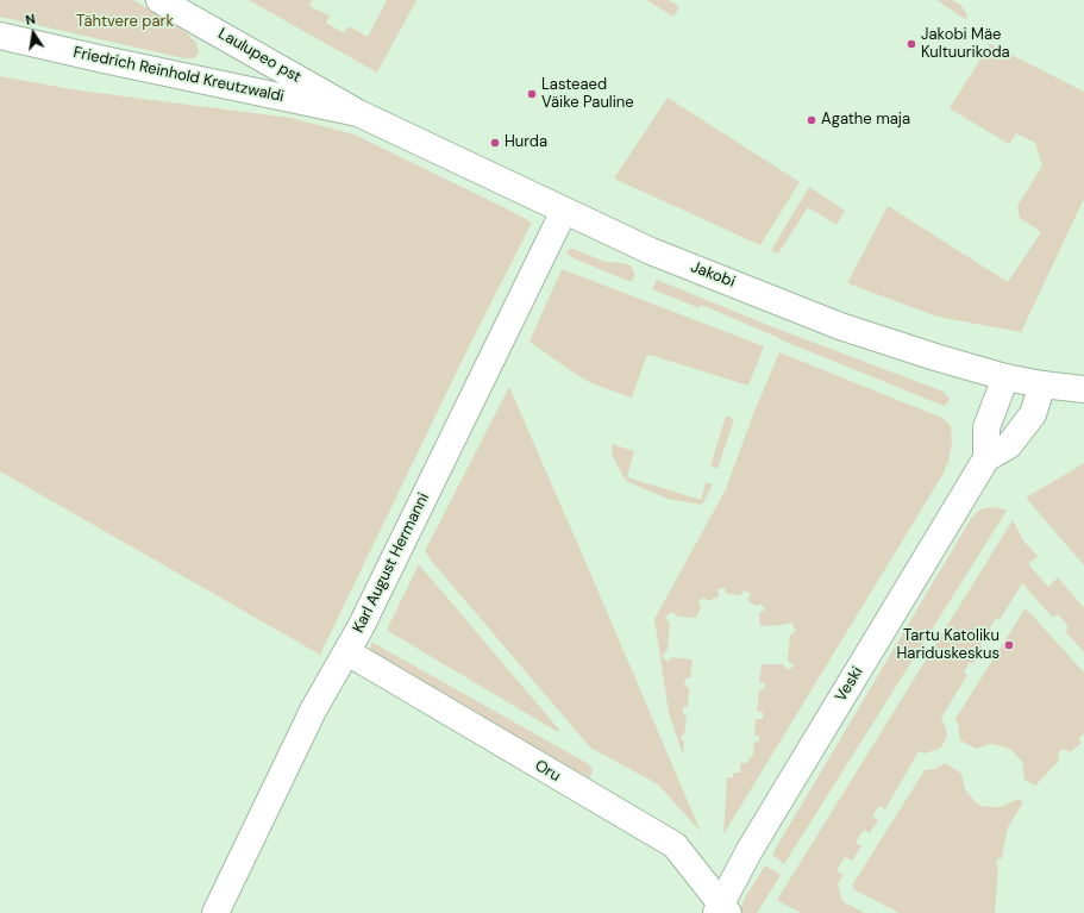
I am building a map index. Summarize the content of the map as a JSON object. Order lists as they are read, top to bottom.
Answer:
{
  "streets": {
    "street": [
      "Laulupeo pst",
      "Friedrich Reinhold Kreutzwaldi",
      "Jakobi",
      "Karl August Hermanni",
      "Veski",
      "Oru"
    ]
  },
  "crossings": [
    ["Laulupeo pst", "Friedrich Reinhold Kreutzwaldi"],
    ["Laulupeo pst", "Jakobi"],
    ["Friedrich Reinhold Kreutzwaldi", "Jakobi"],
    ["Jakobi", "Karl August Hermanni"],
    ["Jakobi", "Veski"],
    ["Karl August Hermanni", "Oru"],
    ["Veski", "Oru"]
  ],
  "parks": ["Tähtvere park"],
  "places": [
    "Jakobi Mäe Kultuurikoda",
    "Lasteaed Väike Pauline",
    "Agathe maja",
    "Hurda",
    "Tartu Katoliku Hariduskeskus"
  ],
  "north": "top"
}
